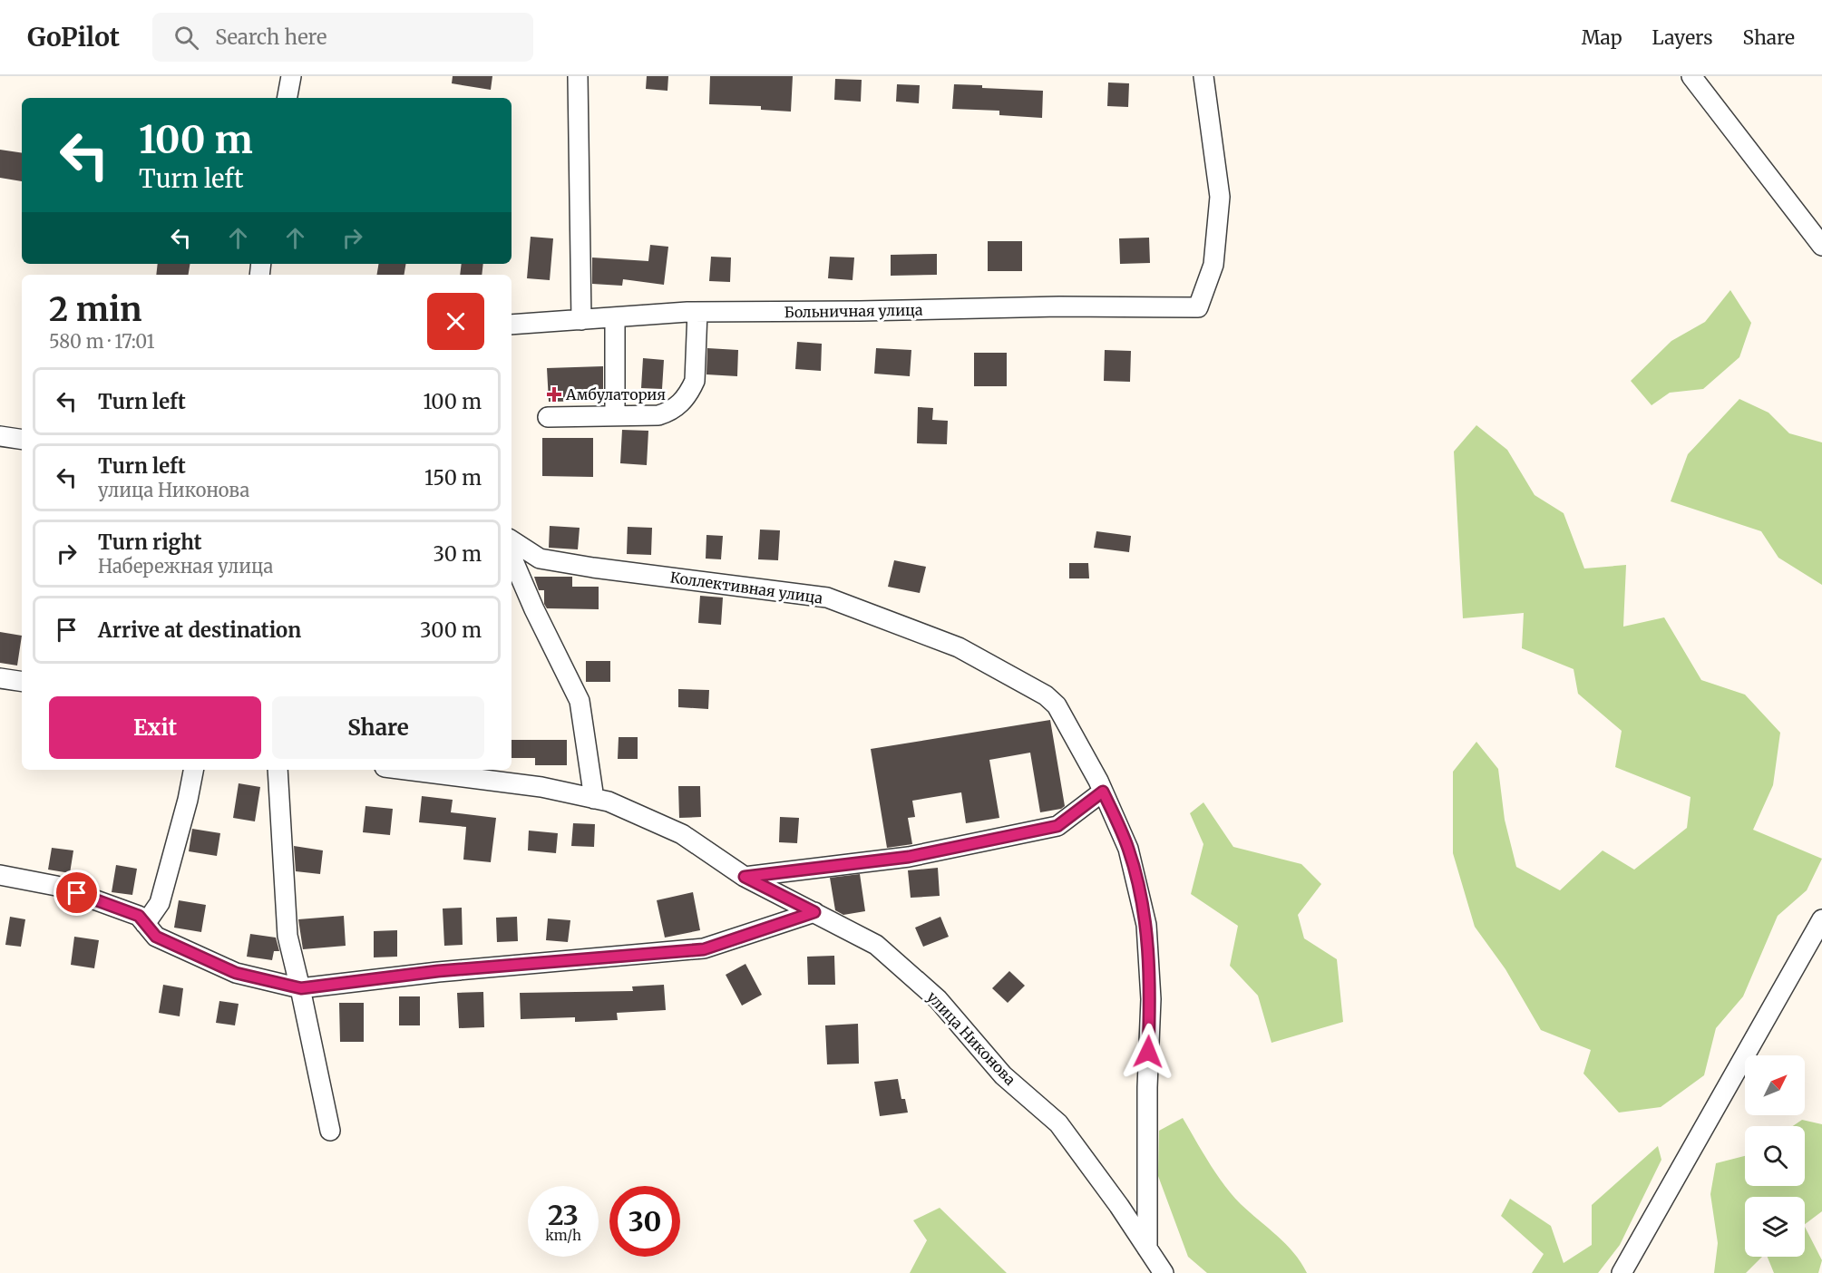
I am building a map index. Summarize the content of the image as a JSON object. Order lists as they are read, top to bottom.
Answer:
{
  "streets": {
    "street": ["Больничная улица", "Коллективная улица", "улица Никонова"]
  },
  "crossings": [
    ["Коллективная улица", "улица Никонова"]
  ],
  "places": {
    "health": ["Амбулатория"]
  },
  "north": "top right",
  "page": {
    "header": "GoPilot",
    "search": "Search here",
    "nav": ["Map", "Layers", "Share"],
    "turn": ["100 m", "Turn left"],
    "heading": ["2 min", "580 m · 17:01"],
    "list": [
      {
        "name": "Turn left",
        "value": "100 m"
      },
      {
        "name": "Turn left",
        "note": "улица Никонова",
        "value": "150 m"
      },
      {
        "name": "Turn right",
        "note": "Набережная улица",
        "value": "30 m"
      },
      {
        "name": "Arrive at destination",
        "value": "300 m"
      }
    ],
    "buttons": ["Exit", "Share"],
    "speed": "23 km/h",
    "limit": "30"
  }
}
